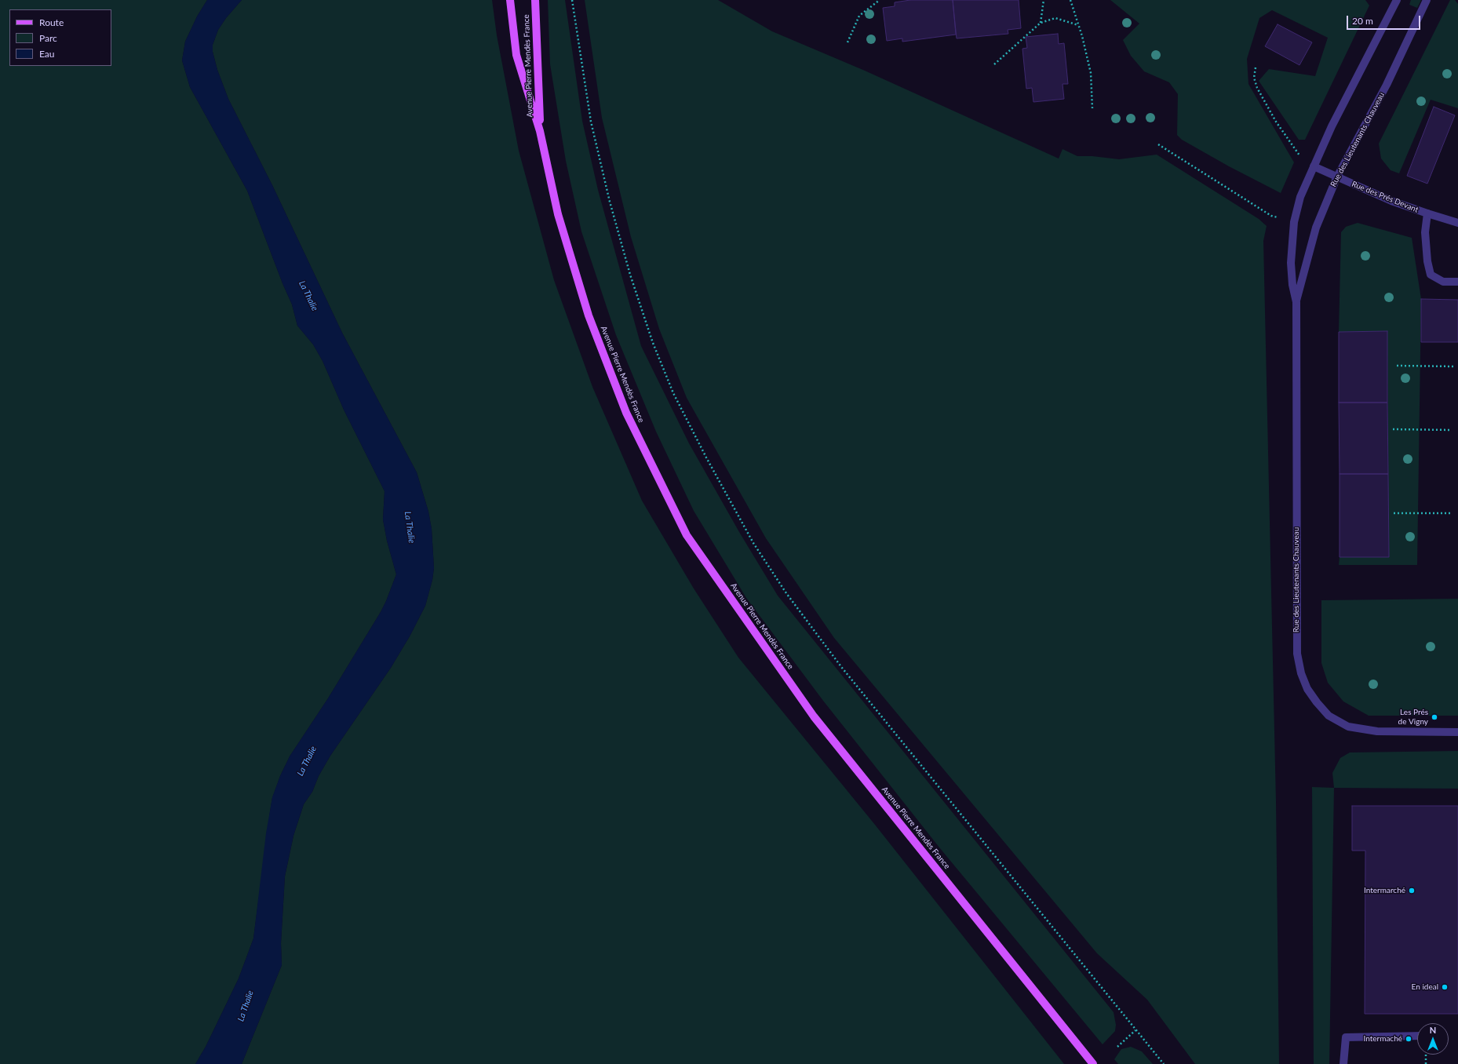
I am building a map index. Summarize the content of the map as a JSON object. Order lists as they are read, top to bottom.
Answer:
{
  "streets": {
    "main road": ["Avenue Pierre Mendès France"],
    "street": ["Rue des Lieutenants Chauveau", "Rue des Prés Devant"]
  },
  "crossings": [
    ["Rue des Lieutenants Chauveau", "Rue des Prés Devant"]
  ],
  "water": ["La Thalie"],
  "places": [
    "Les Prés de Vigny",
    "Intermarché",
    "En ideal",
    "Intermaché"
  ],
  "legend": ["Route", "Parc", "Eau"],
  "scale_bar": "20 m",
  "north": "top"
}
